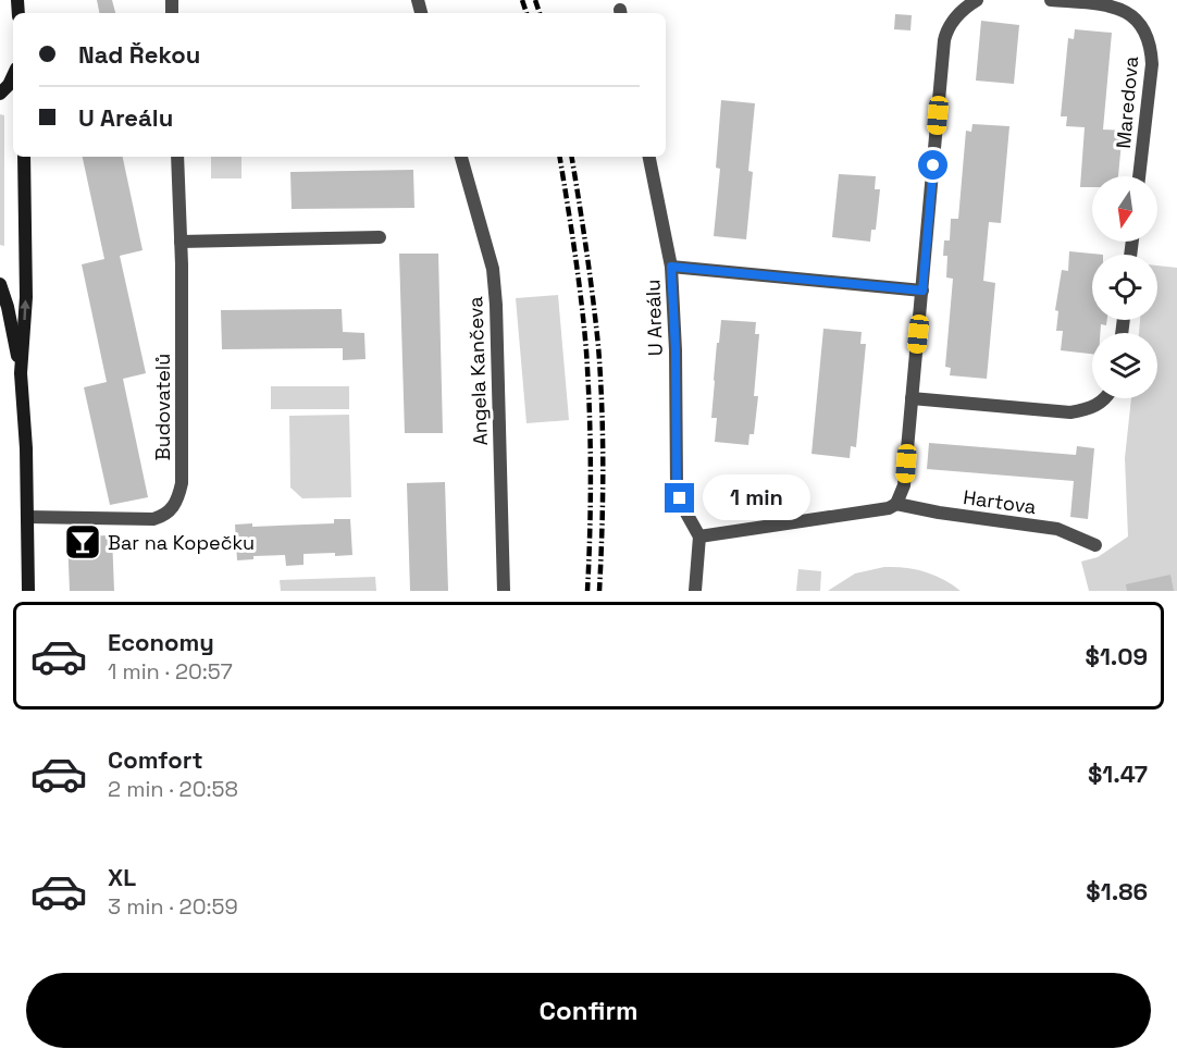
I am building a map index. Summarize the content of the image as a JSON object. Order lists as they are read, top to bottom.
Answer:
{
  "streets": {
    "street": [
      "Maredova",
      "U Areálu",
      "Angela Kančeva",
      "Budovatelů",
      "Hartova"
    ]
  },
  "places": {
    "bar": ["Bar na Kopečku"]
  },
  "north": "bottom",
  "page": {
    "banner": ["Nad Řekou", "U Areálu"],
    "bubble": "1 min",
    "list": [
      {
        "name": "Economy",
        "note": "1 min · 20:57",
        "value": "$1.09"
      },
      {
        "name": "Comfort",
        "note": "2 min · 20:58",
        "value": "$1.47"
      },
      {
        "name": "XL",
        "note": "3 min · 20:59",
        "value": "$1.86"
      }
    ],
    "buttons": "Confirm"
  }
}
